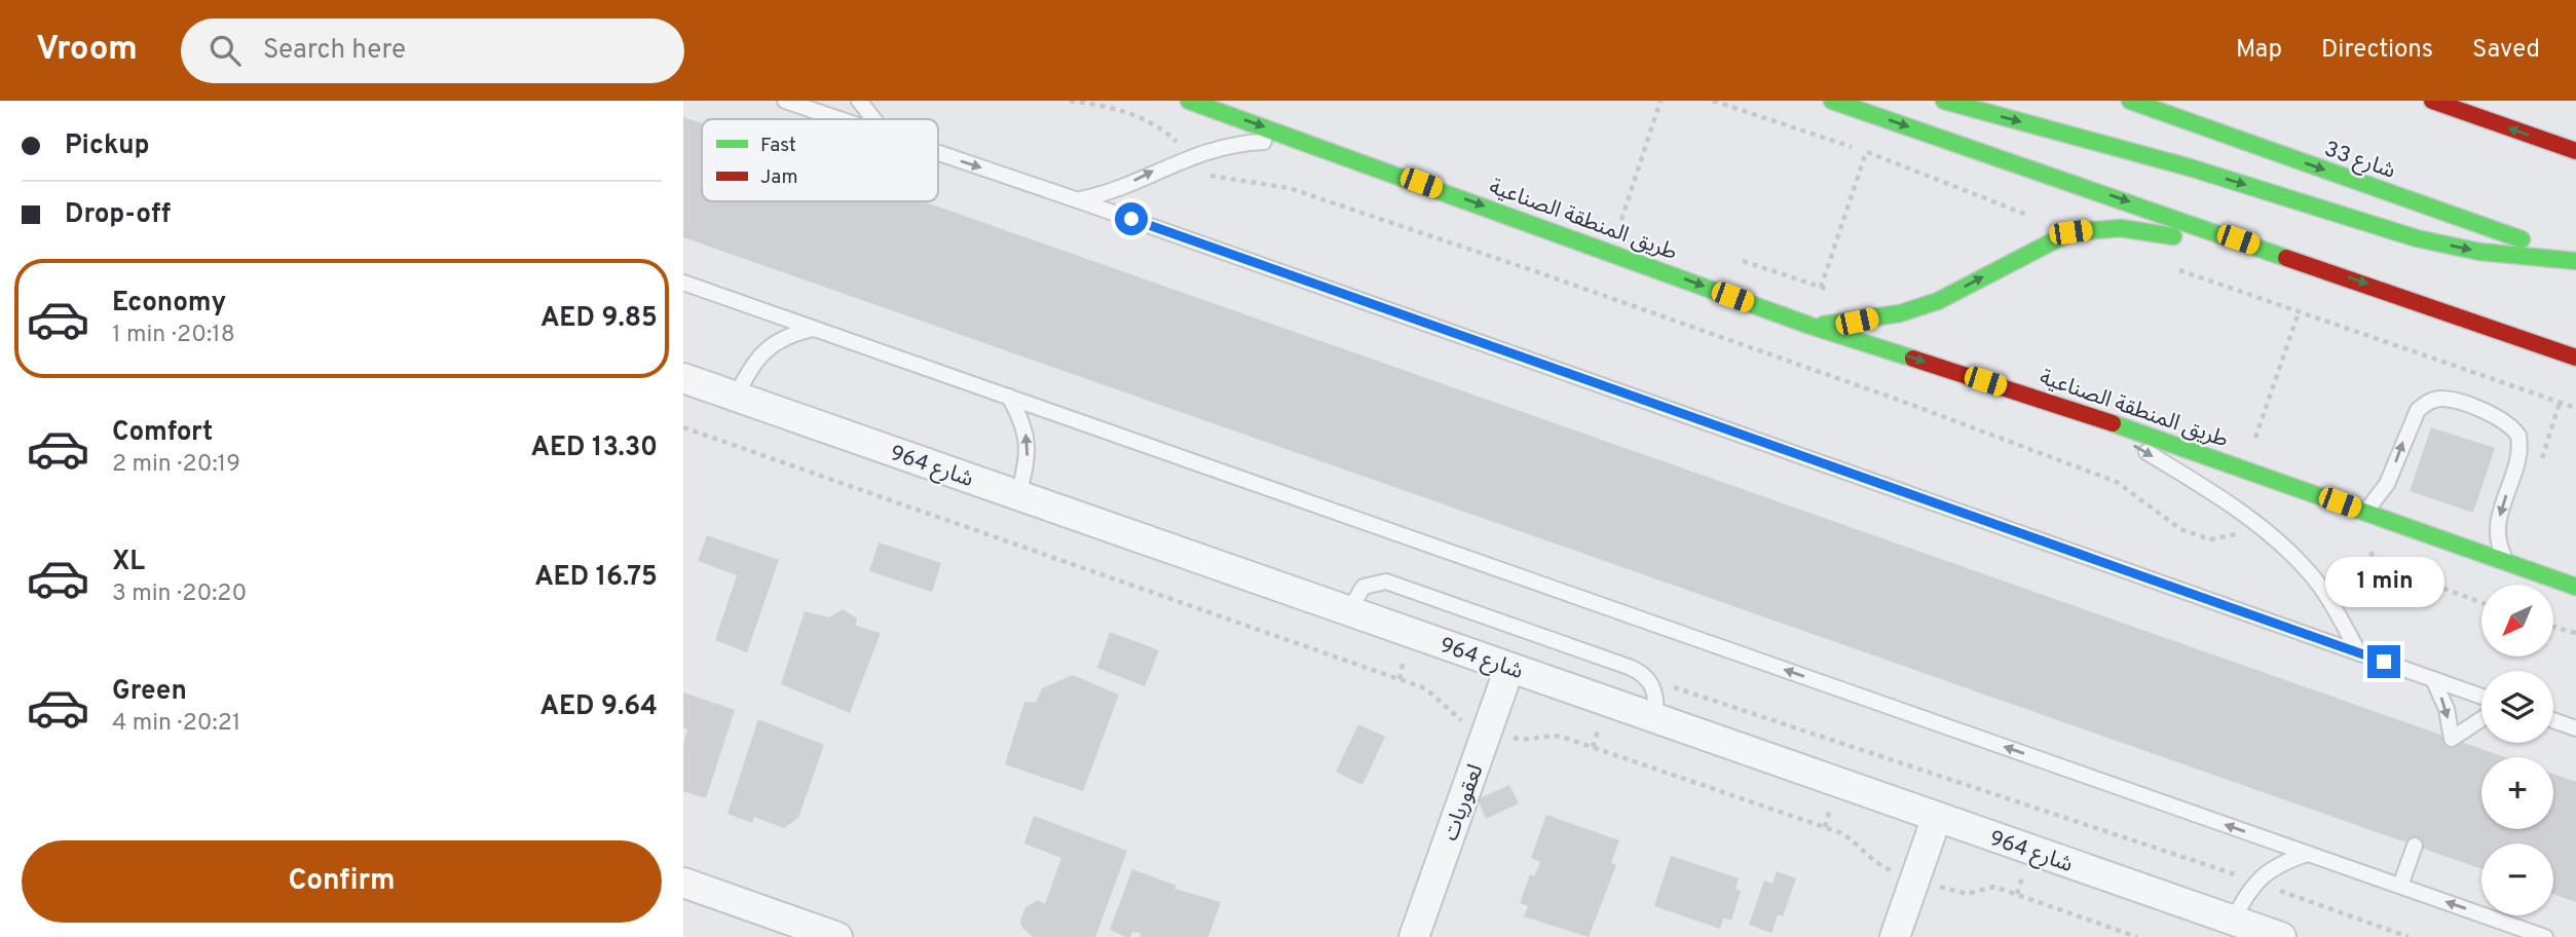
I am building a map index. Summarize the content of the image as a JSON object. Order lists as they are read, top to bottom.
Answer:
{
  "streets": {
    "main road": ["شارع 33", "طريق المنطقة الصناعية"],
    "street": ["شارع 964", "لعقوريات"]
  },
  "crossings": [
    ["شارع 964", "لعقوريات"]
  ],
  "one_way": ["طريق المنطقة الصناعية"],
  "legend": ["Fast", "Jam"],
  "north": "bottom left",
  "page": {
    "header": "Vroom",
    "search": "Search here",
    "nav": ["Map", "Directions", "Saved"],
    "banner": ["Pickup", "Drop-off"],
    "list": [
      {
        "name": "Economy",
        "note": "1 min · 20:18",
        "value": "AED 9.85"
      },
      {
        "name": "Comfort",
        "note": "2 min · 20:19",
        "value": "AED 13.30"
      },
      {
        "name": "XL",
        "note": "3 min · 20:20",
        "value": "AED 16.75"
      },
      {
        "name": "Green",
        "note": "4 min · 20:21",
        "value": "AED 9.64"
      }
    ],
    "bubble": "1 min",
    "map_buttons": ["+", "−"],
    "buttons": "Confirm"
  }
}
